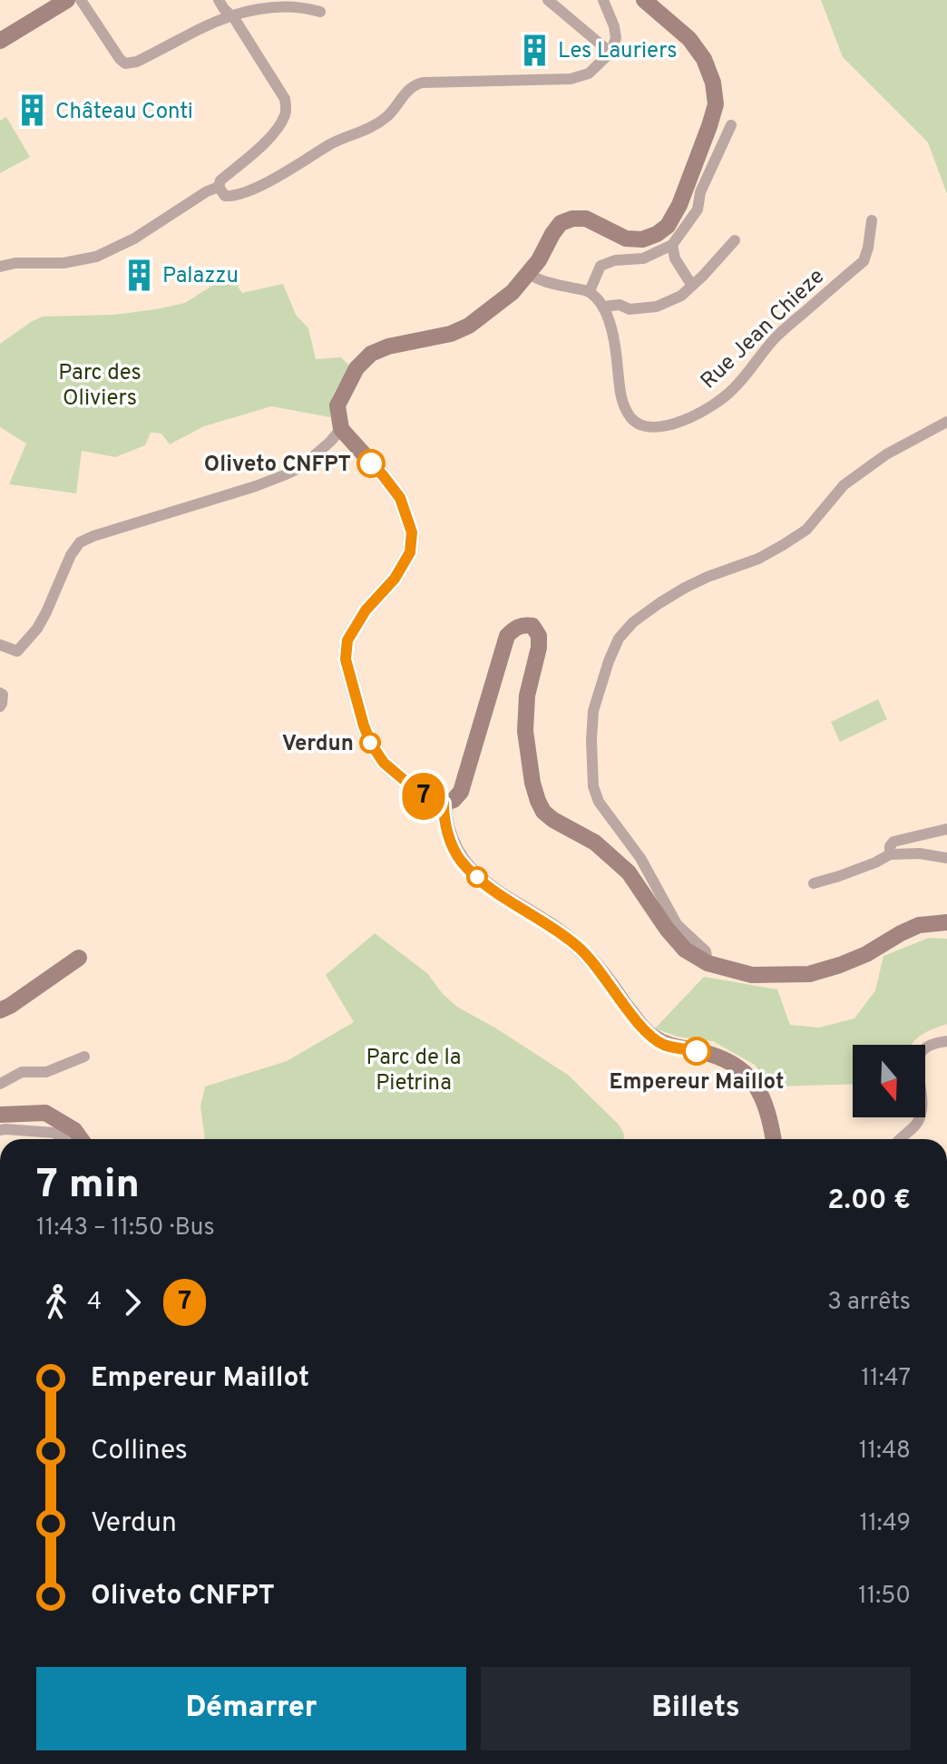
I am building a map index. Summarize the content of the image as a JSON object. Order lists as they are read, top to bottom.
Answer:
{
  "streets": {
    "street": ["Rue Jean Chieze"]
  },
  "parks": ["Parc des Oliviers", "Parc de la Pietrina"],
  "places": {
    "building": ["Les Lauriers", "Château Conti", "Palazzu"],
    "other": ["Oliveto CNFPT", "Verdun", "Empereur Maillot"]
  },
  "lines": ["bus line 7"],
  "north": "bottom",
  "page": {
    "on_map": "7",
    "heading": ["7 min", "11:43 – 11:50 · Bus", "2.00 €"],
    "legs": ["4", "7", "3 arrêts"],
    "list": [
      {
        "name": "Empereur Maillot",
        "value": "11:47"
      },
      {
        "name": "Collines",
        "value": "11:48"
      },
      {
        "name": "Verdun",
        "value": "11:49"
      },
      {
        "name": "Oliveto CNFPT",
        "value": "11:50"
      }
    ],
    "buttons": ["Démarrer", "Billets"]
  }
}
